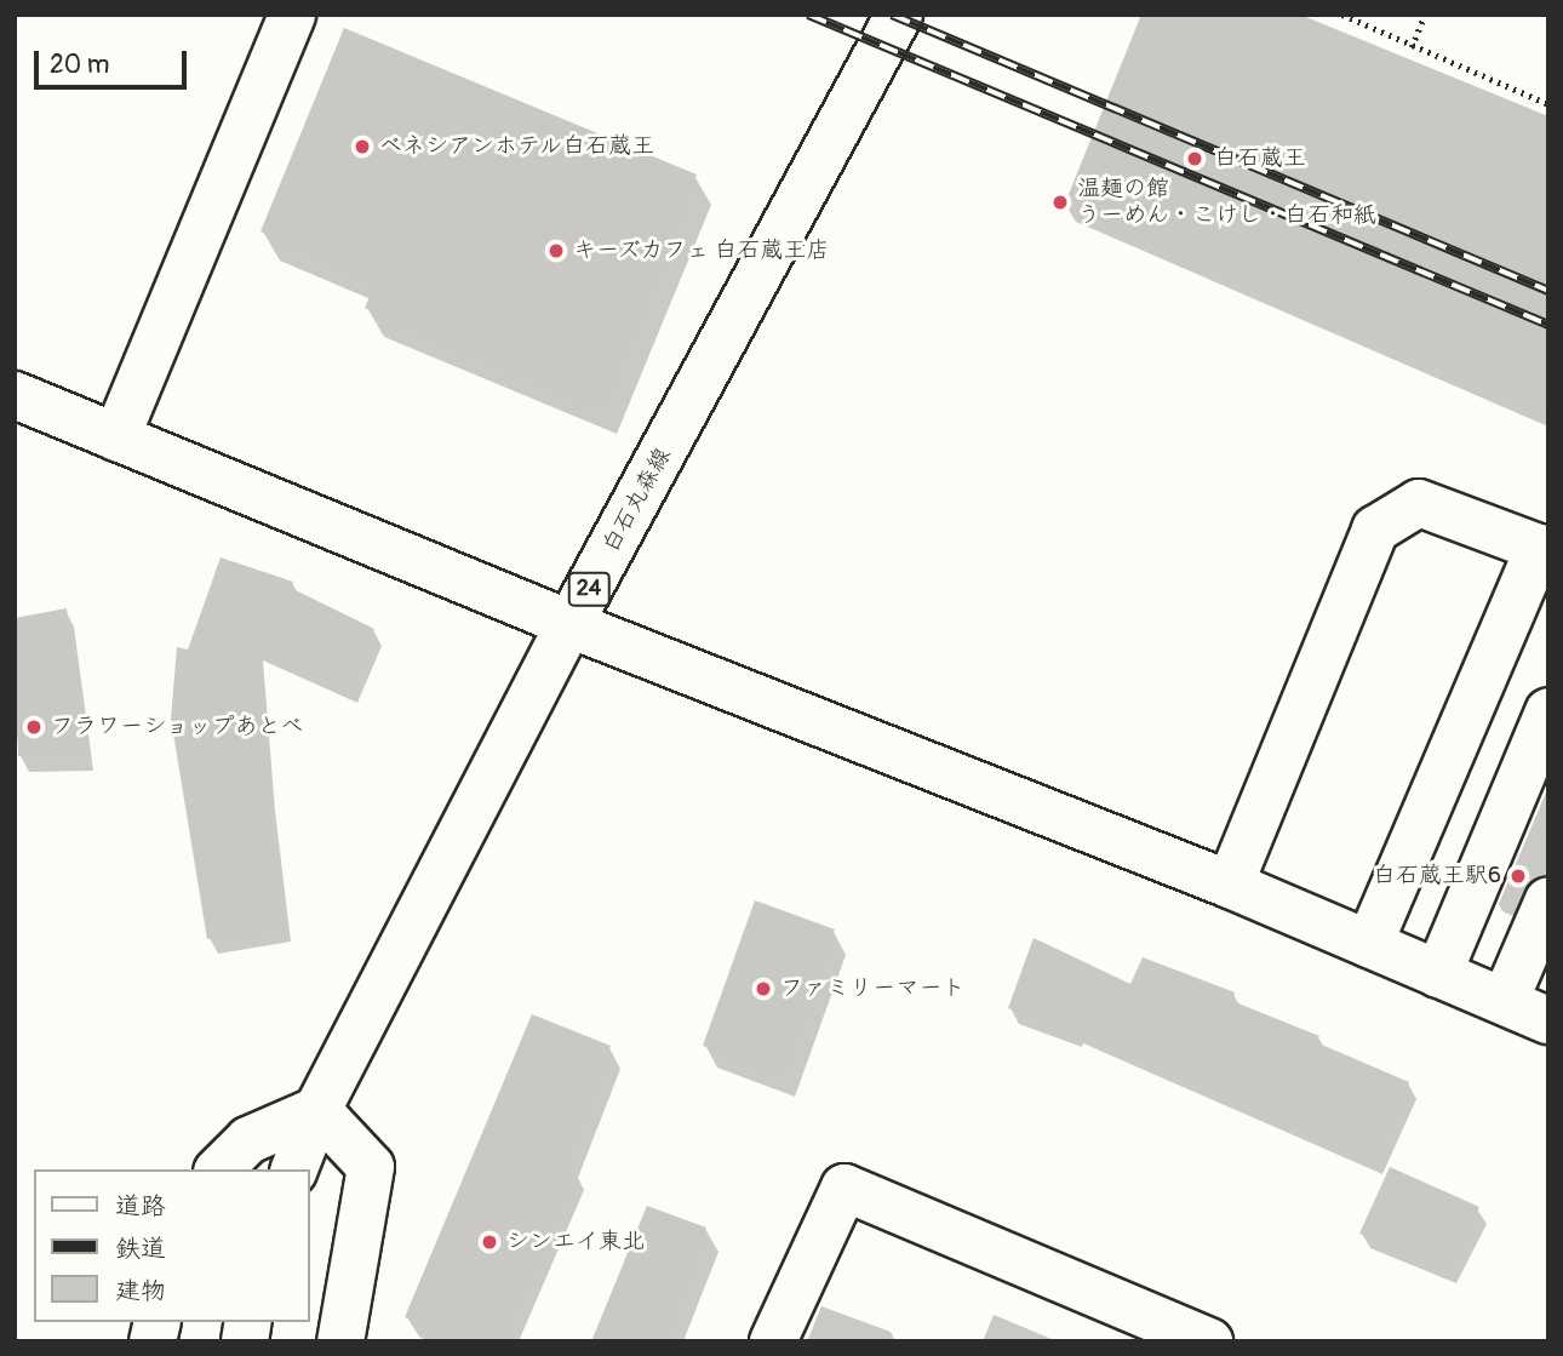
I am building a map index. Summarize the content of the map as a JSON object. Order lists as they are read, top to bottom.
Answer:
{
  "streets": {
    "street": ["白石丸森線", "24"]
  },
  "places": [
    "ベネシアンホテル白石蔵王",
    "白石蔵王",
    "温麺の館 うーめん・こけし・白石和紙",
    "キーズカフェ 白石蔵王店",
    "フラワーショップあとべ",
    "白石蔵王駅6",
    "ファミリーマート",
    "シンエイ東北"
  ],
  "legend": ["道路", "鉄道", "建物"],
  "scale_bar": "20 m"
}
